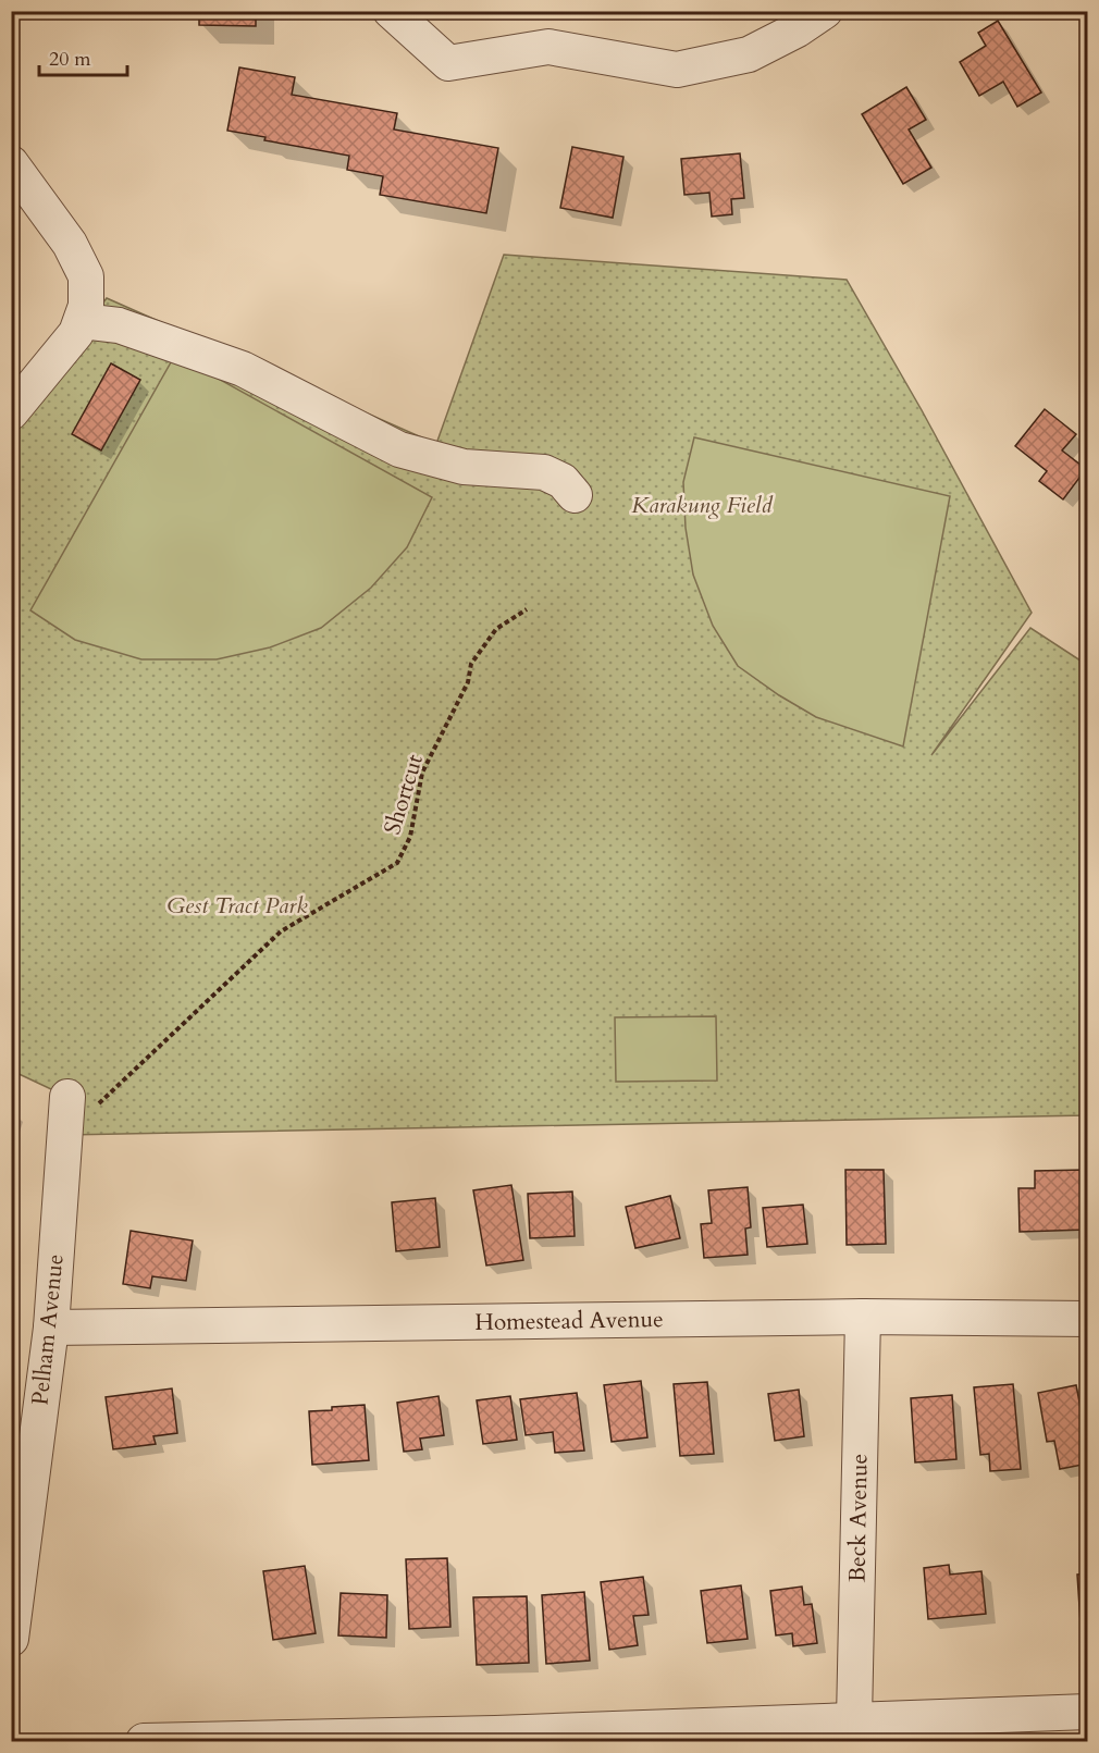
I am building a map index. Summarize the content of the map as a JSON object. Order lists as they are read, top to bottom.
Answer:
{
  "streets": {
    "street": ["Homestead Avenue", "Pelham Avenue", "Beck Avenue"],
    "path": ["Shortcut"]
  },
  "crossings": [
    ["Shortcut", "Pelham Avenue"],
    ["Homestead Avenue", "Pelham Avenue"],
    ["Homestead Avenue", "Beck Avenue"]
  ],
  "parks": ["Karakung Field", "Gest Tract Park"],
  "scale_bar": "20 m"
}
